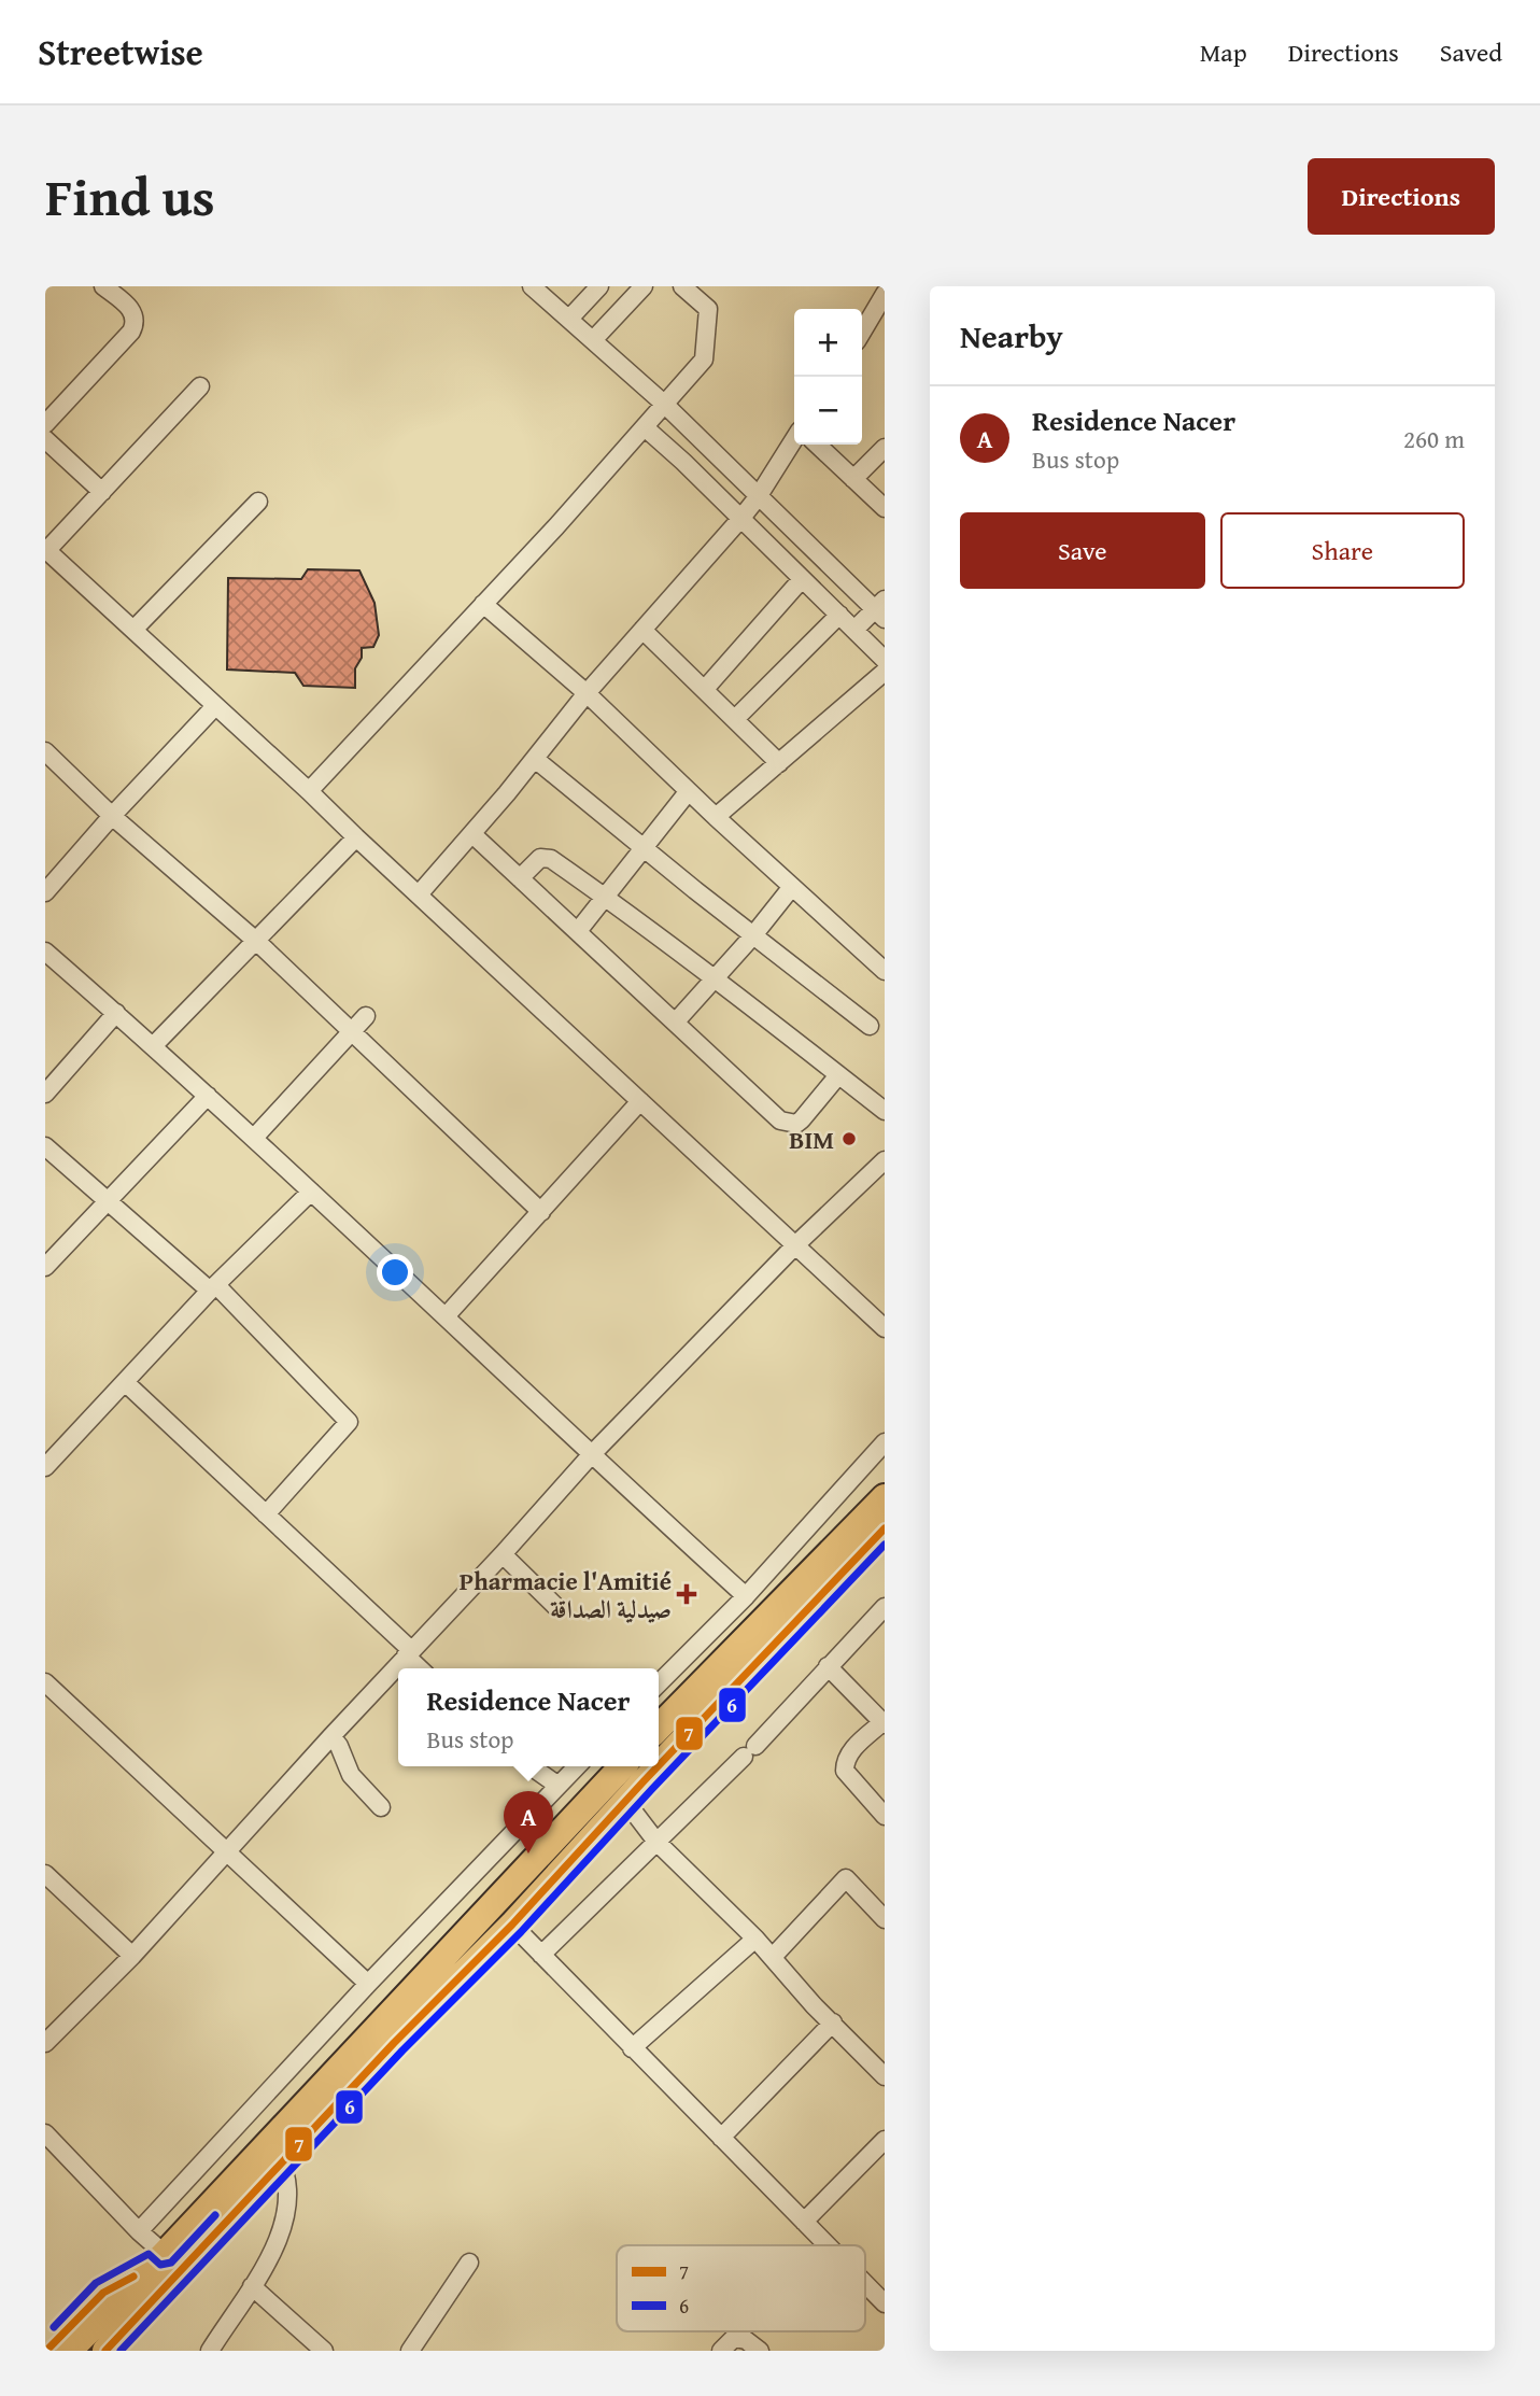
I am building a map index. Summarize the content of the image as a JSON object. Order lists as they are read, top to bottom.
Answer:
{
  "places": {
    "other": ["BIM"],
    "health": ["Pharmacie l'Amitié صيدلية الصداقة"]
  },
  "lines": ["transit line 7", "transit line 6"],
  "legend": ["7", "6"],
  "page": {
    "header": "Streetwise",
    "nav": ["Map", "Directions", "Saved"],
    "title": "Find us",
    "buttons": [
      "Directions",
      ["Save", "Share"]
    ],
    "heading": "Nearby",
    "map_buttons": ["+", "−"],
    "list": [
      {
        "mark": "A",
        "name": "Residence Nacer",
        "note": "Bus stop",
        "value": "260 m"
      }
    ],
    "popup": ["Residence Nacer", "Bus stop"],
    "pins": "A"
  }
}
